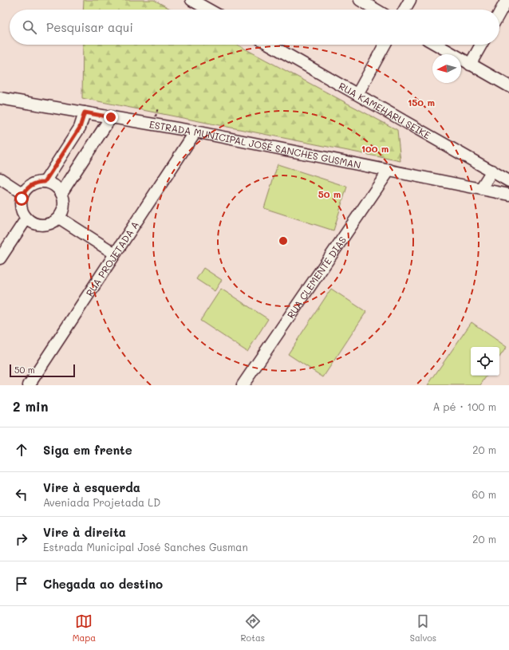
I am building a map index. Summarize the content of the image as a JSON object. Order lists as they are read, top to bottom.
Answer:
{
  "streets": {
    "street": [
      "RUA KAMEHARU SEIKE",
      "ESTRADA MUNICIPAL JOSÉ SANCHES GUSMAN",
      "RUA PROJETADA A",
      "RUA CLEMENTE DIAS"
    ]
  },
  "crossings": [
    ["ESTRADA MUNICIPAL JOSÉ SANCHES GUSMAN", "RUA PROJETADA A"],
    ["ESTRADA MUNICIPAL JOSÉ SANCHES GUSMAN", "RUA CLEMENTE DIAS"]
  ],
  "scale_bar": "50 m",
  "north": "left",
  "page": {
    "search": "Pesquisar aqui",
    "scale": "50 m",
    "heading": ["2 min", "A pé · 100 m"],
    "list": [
      ["Siga em frente", "20 m"],
      ["Vire à esquerda", "Aveniada Projetada LD", "60 m"],
      ["Vire à direita", "Estrada Municipal José Sanches Gusman", "20 m"],
      "Chegada ao destino"
    ],
    "nav": ["Mapa", "Rotas", "Salvos"]
  },
  "rings": ["150 m", "100 m", "50 m"]
}
